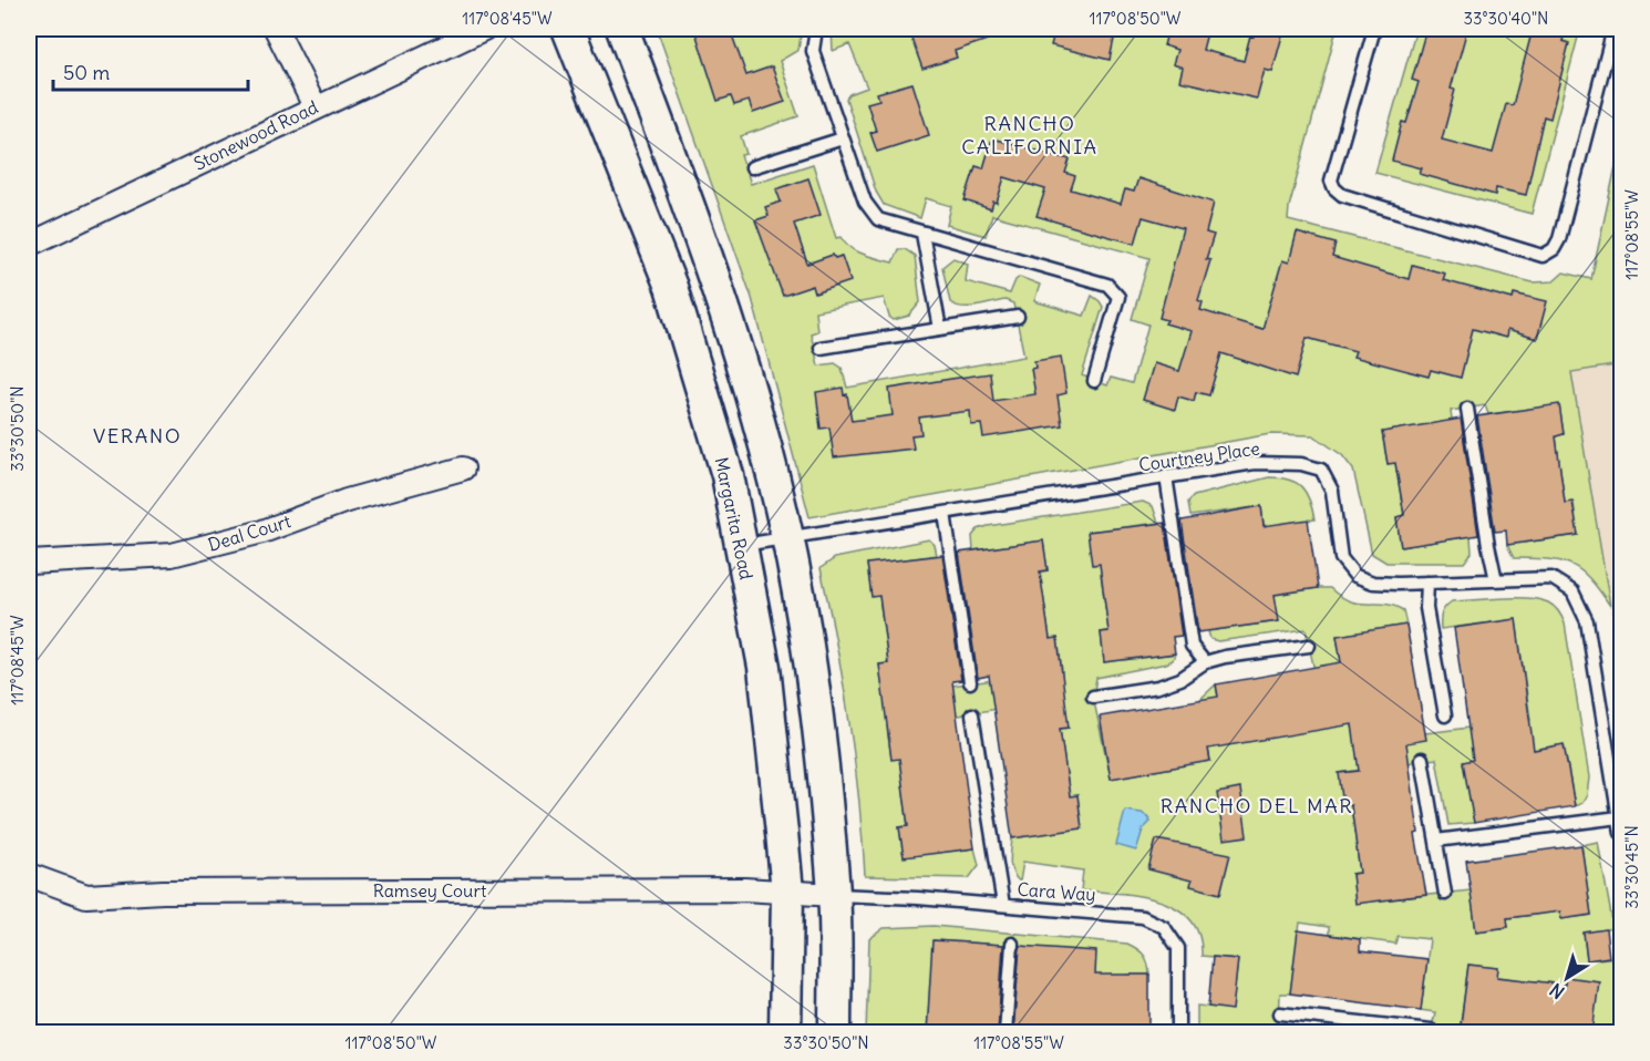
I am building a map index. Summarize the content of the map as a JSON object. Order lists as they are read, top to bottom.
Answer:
{
  "streets": {
    "main road": ["Margarita Road"],
    "street": ["Stonewood Road", "Deal Court", "Ramsey Court"],
    "lane": ["Courtney Place", "Cara Way"]
  },
  "crossings": [
    ["Courtney Place", "Margarita Road"],
    ["Margarita Road", "Ramsey Court"],
    ["Ramsey Court", "Cara Way"]
  ],
  "districts": ["RANCHO CALIFORNIA", "VERANO", "RANCHO DEL MAR"],
  "scale_bar": "50 m",
  "north": "bottom left",
  "coordinates": [
    "117°08'45\"W",
    "117°08'50\"W",
    "33°30'40\"N",
    "117°08'55\"W",
    "33°30'50\"N",
    "33°30'45\"N"
  ]
}
